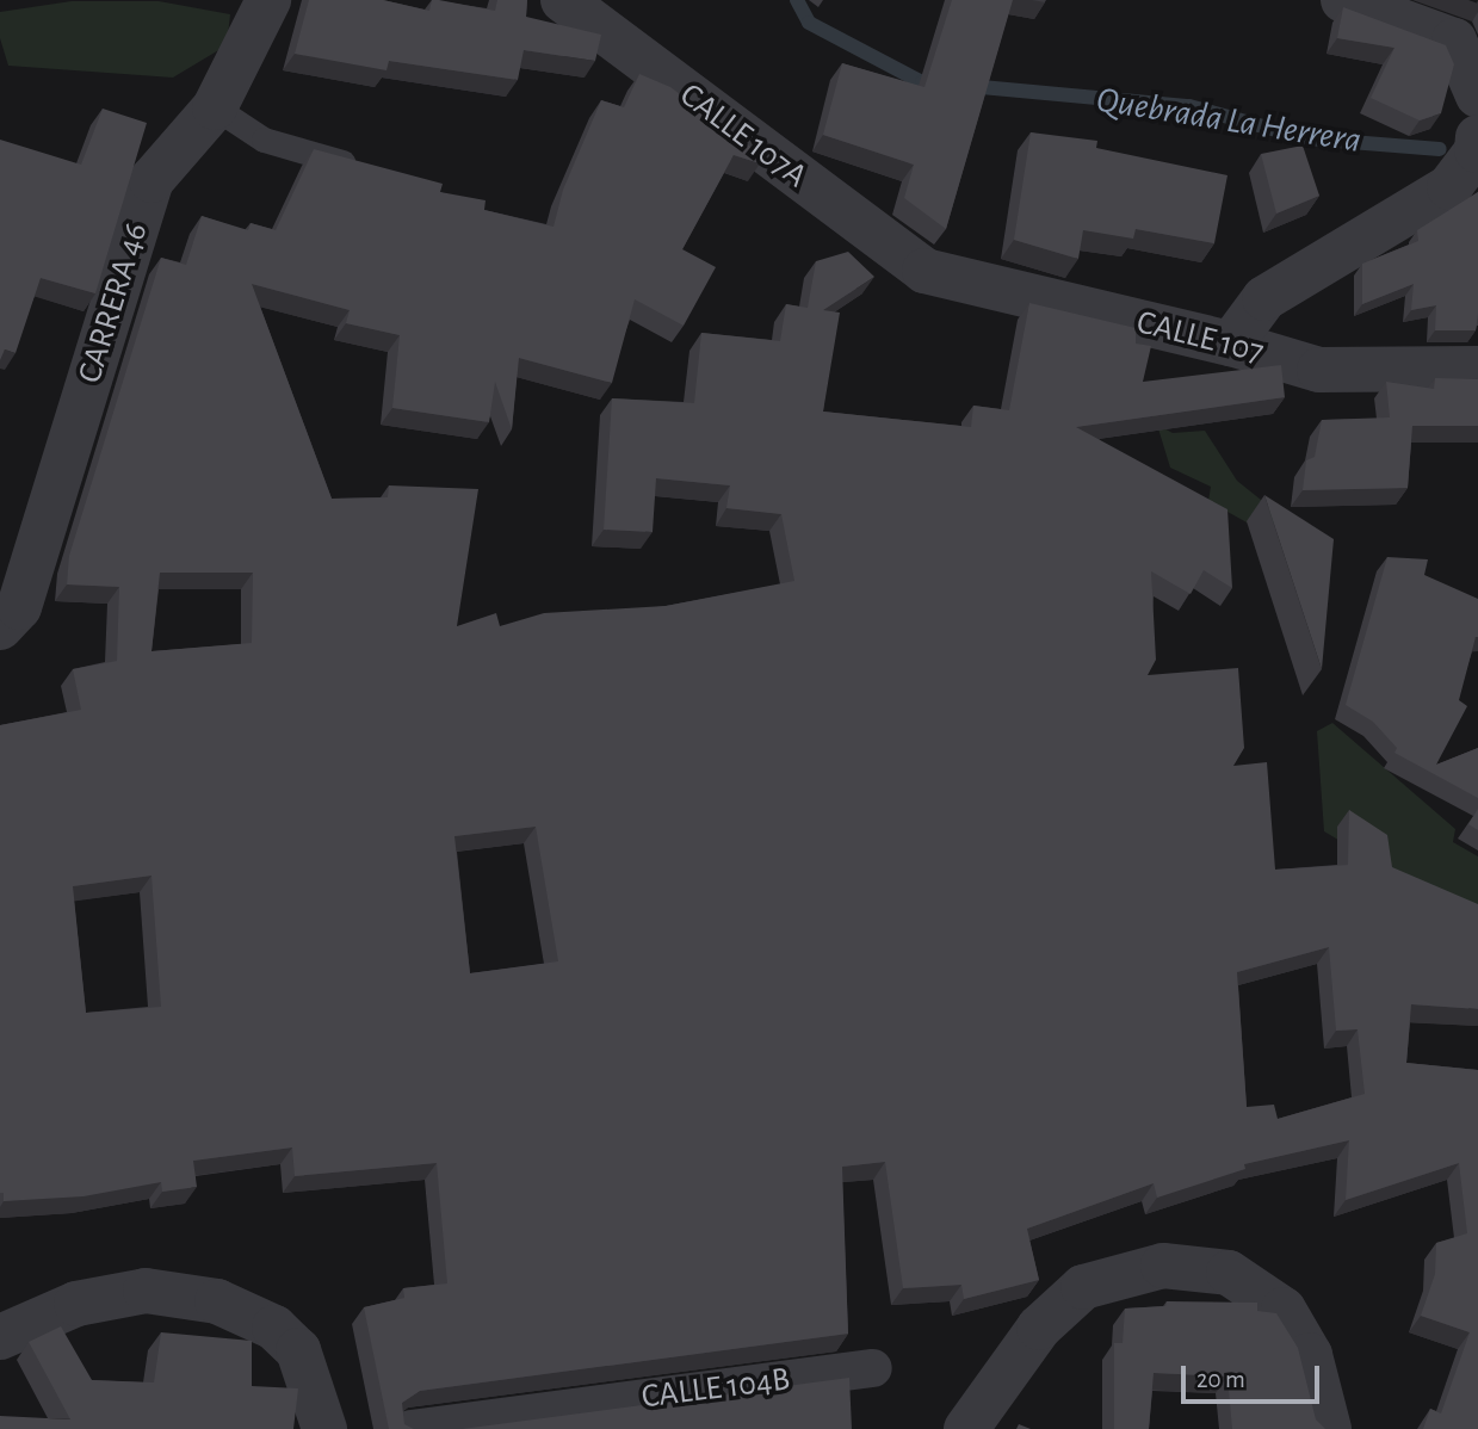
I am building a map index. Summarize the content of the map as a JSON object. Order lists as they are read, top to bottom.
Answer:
{
  "streets": {
    "street": [
      "CALLE 107A",
      "CARRERA 46",
      "CALLE 107",
      "CALLE 104B"
    ]
  },
  "crossings": [
    ["CALLE 107A", "CALLE 107"]
  ],
  "water": ["Quebrada La Herrera"],
  "scale_bar": "20 m"
}
